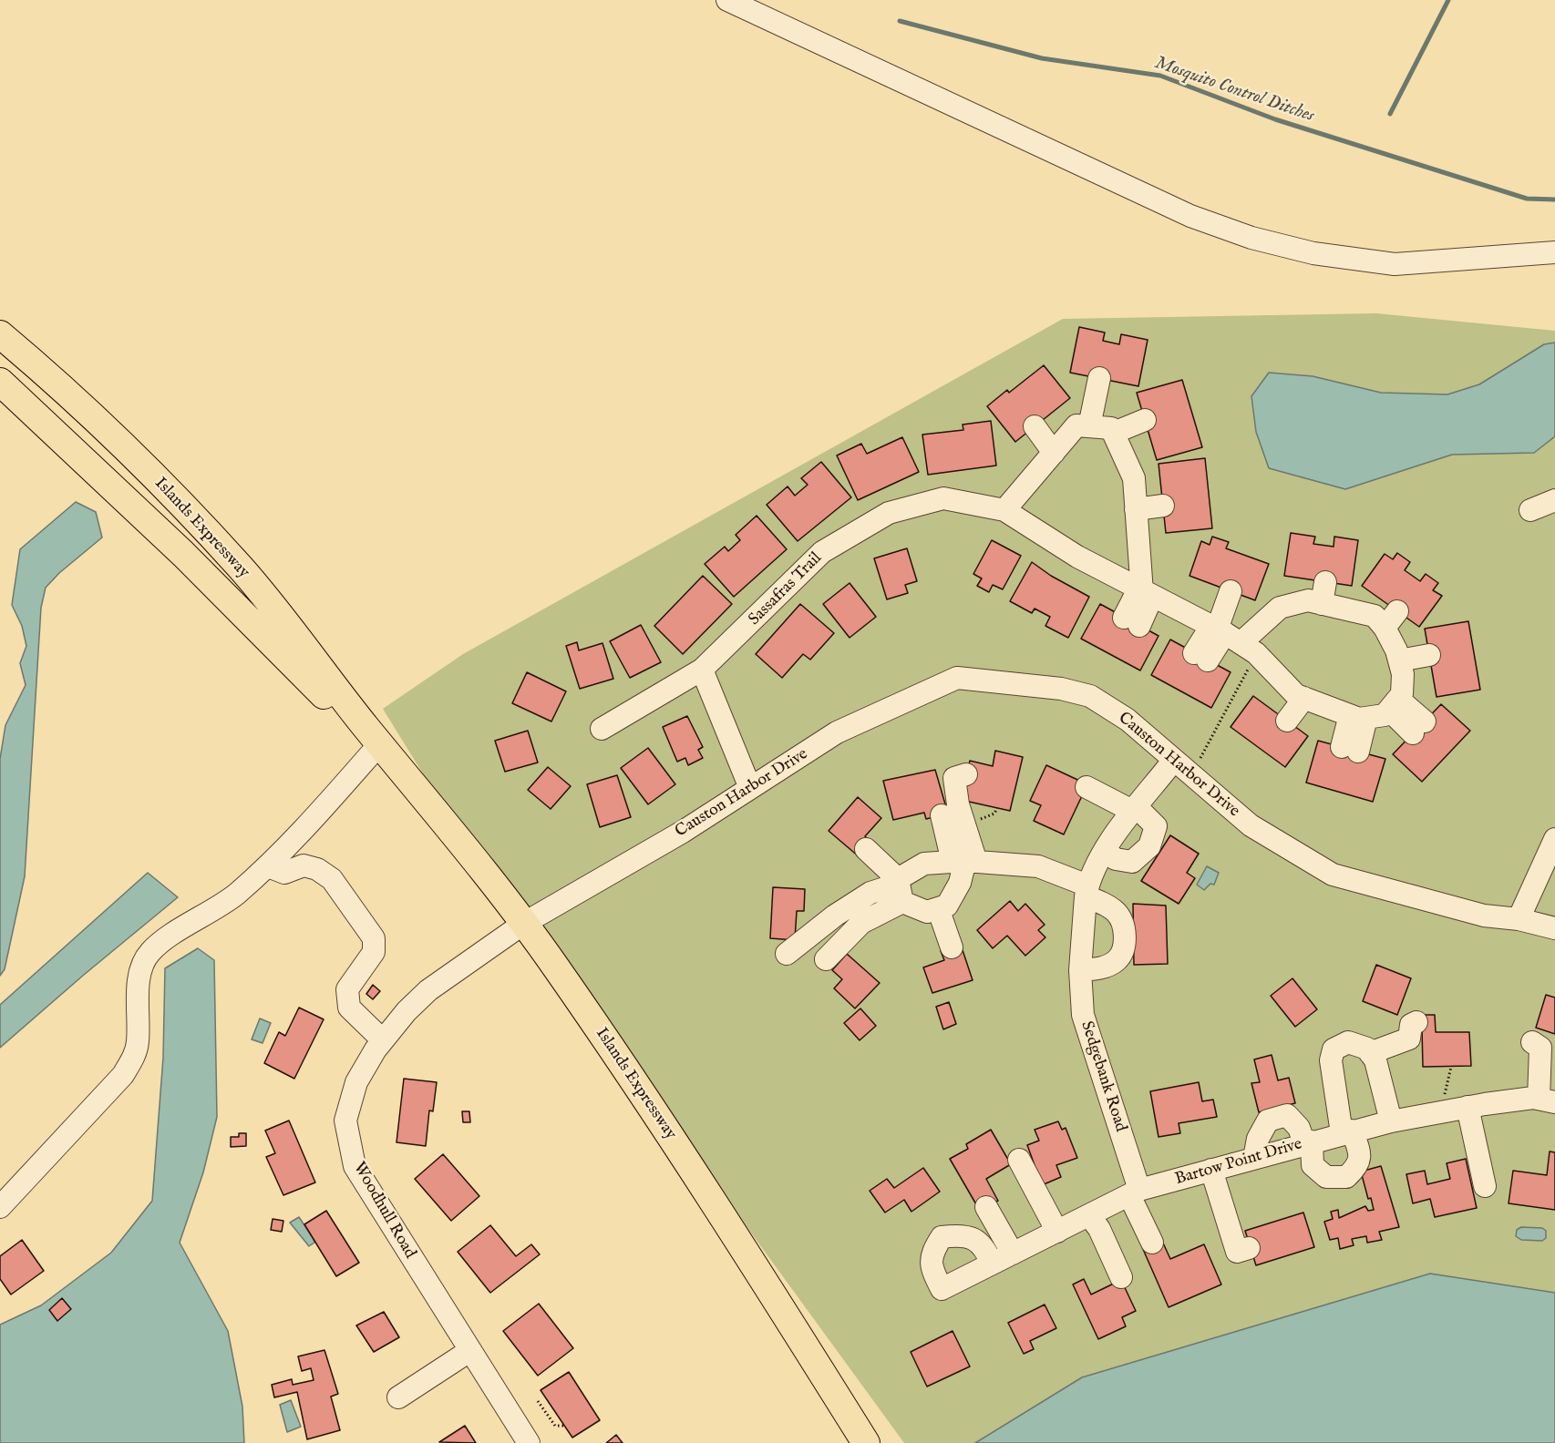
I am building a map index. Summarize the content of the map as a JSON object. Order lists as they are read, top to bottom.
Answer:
{
  "streets": {
    "main road": ["Islands Expressway"],
    "street": [
      "Sassafras Trail",
      "Causton Harbor Drive",
      "Sedgebank Road",
      "Bartow Point Drive",
      "Woodhull Road"
    ]
  },
  "crossings": [
    ["Islands Expressway", "Causton Harbor Drive"],
    ["Islands Expressway", "Woodhull Road"],
    ["Causton Harbor Drive", "Sedgebank Road"],
    ["Causton Harbor Drive", "Woodhull Road"],
    ["Sedgebank Road", "Bartow Point Drive"]
  ],
  "water": ["Mosquito Control Ditches"]
}
